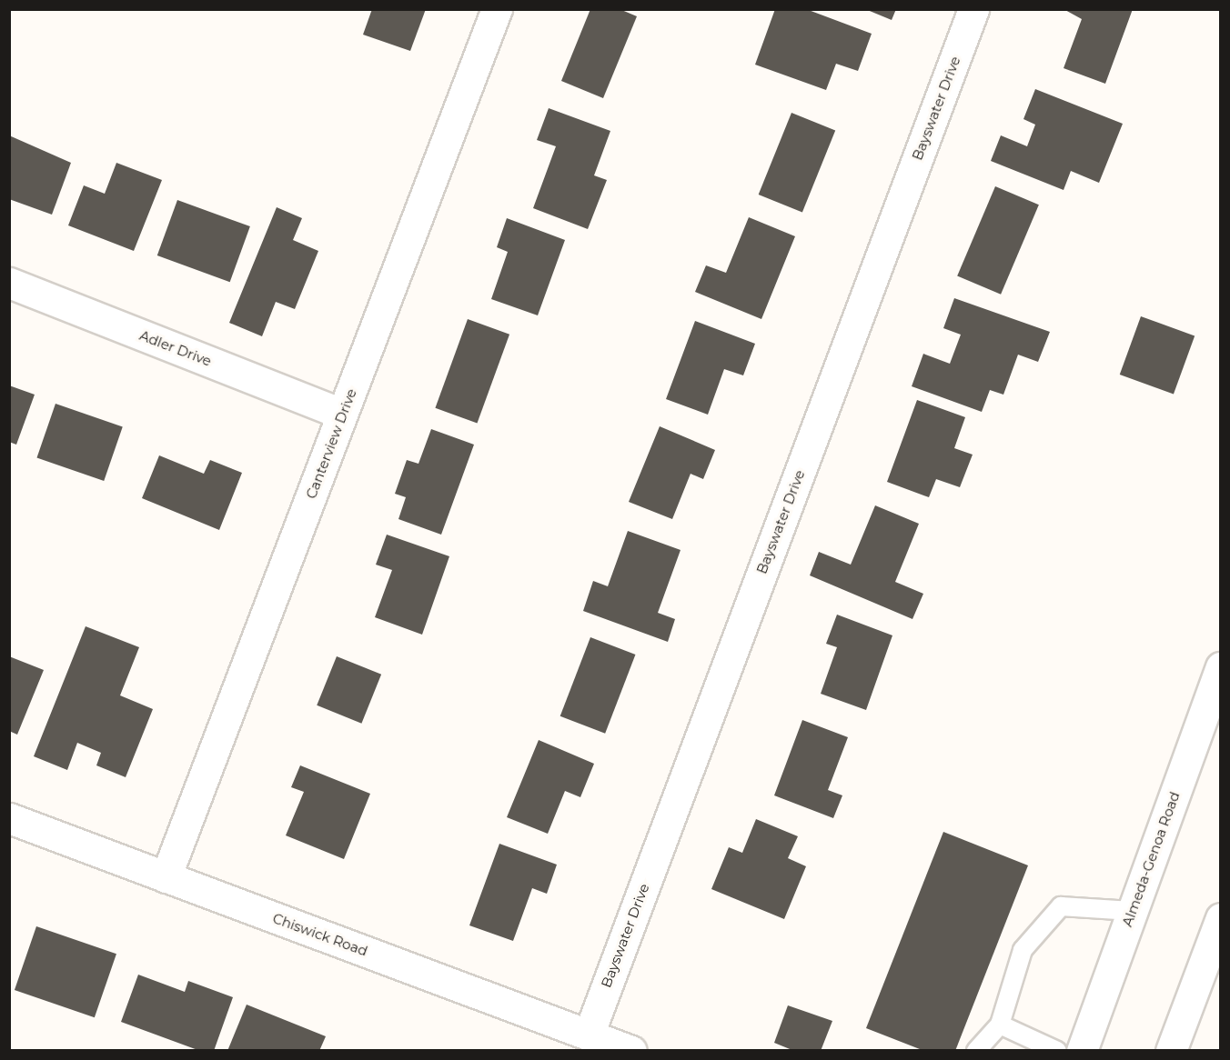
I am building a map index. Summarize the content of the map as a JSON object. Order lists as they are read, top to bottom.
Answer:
{
  "streets": {
    "street": [
      "Bayswater Drive",
      "Adler Drive",
      "Canterview Drive",
      "Almeda-Genoa Road",
      "Chiswick Road"
    ]
  },
  "crossings": [
    ["Bayswater Drive", "Chiswick Road"],
    ["Adler Drive", "Canterview Drive"],
    ["Canterview Drive", "Chiswick Road"]
  ]
}
